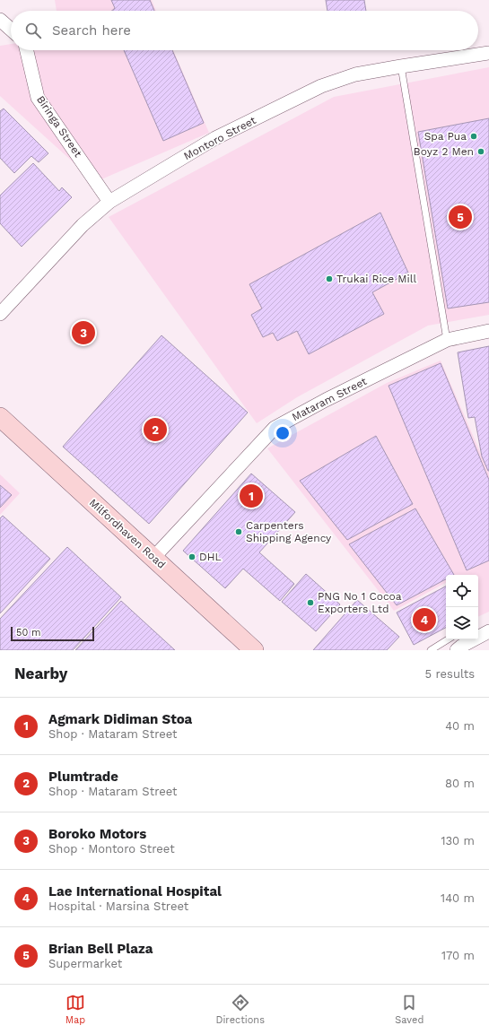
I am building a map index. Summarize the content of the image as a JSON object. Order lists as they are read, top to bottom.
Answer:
{
  "streets": {
    "main road": ["Milfordhaven Road"],
    "street": ["Biringa Street", "Montoro Street", "Mataram Street"]
  },
  "crossings": [
    ["Biringa Street", "Montoro Street"],
    ["Mataram Street", "Milfordhaven Road"]
  ],
  "places": [
    "Spa Pua",
    "Boyz 2 Men",
    "Trukai Rice Mill",
    "Carpenters Shipping Agency",
    "DHL",
    "PNG No 1 Cocoa Exporters Ltd"
  ],
  "scale_bar": "50 m",
  "page": {
    "search": "Search here",
    "pins": [
      "5",
      "3",
      "2",
      "1",
      "4"
    ],
    "scale": "50 m",
    "heading": ["Nearby", "5 results"],
    "list": [
      {
        "mark": "1",
        "name": "Agmark Didiman Stoa",
        "note": "Shop · Mataram Street",
        "value": "40 m"
      },
      {
        "mark": "2",
        "name": "Plumtrade",
        "note": "Shop · Mataram Street",
        "value": "80 m"
      },
      {
        "mark": "3",
        "name": "Boroko Motors",
        "note": "Shop · Montoro Street",
        "value": "130 m"
      },
      {
        "mark": "4",
        "name": "Lae International Hospital",
        "note": "Hospital · Marsina Street",
        "value": "140 m"
      },
      {
        "mark": "5",
        "name": "Brian Bell Plaza",
        "note": "Supermarket",
        "value": "170 m"
      }
    ],
    "nav": ["Map", "Directions", "Saved"]
  }
}
